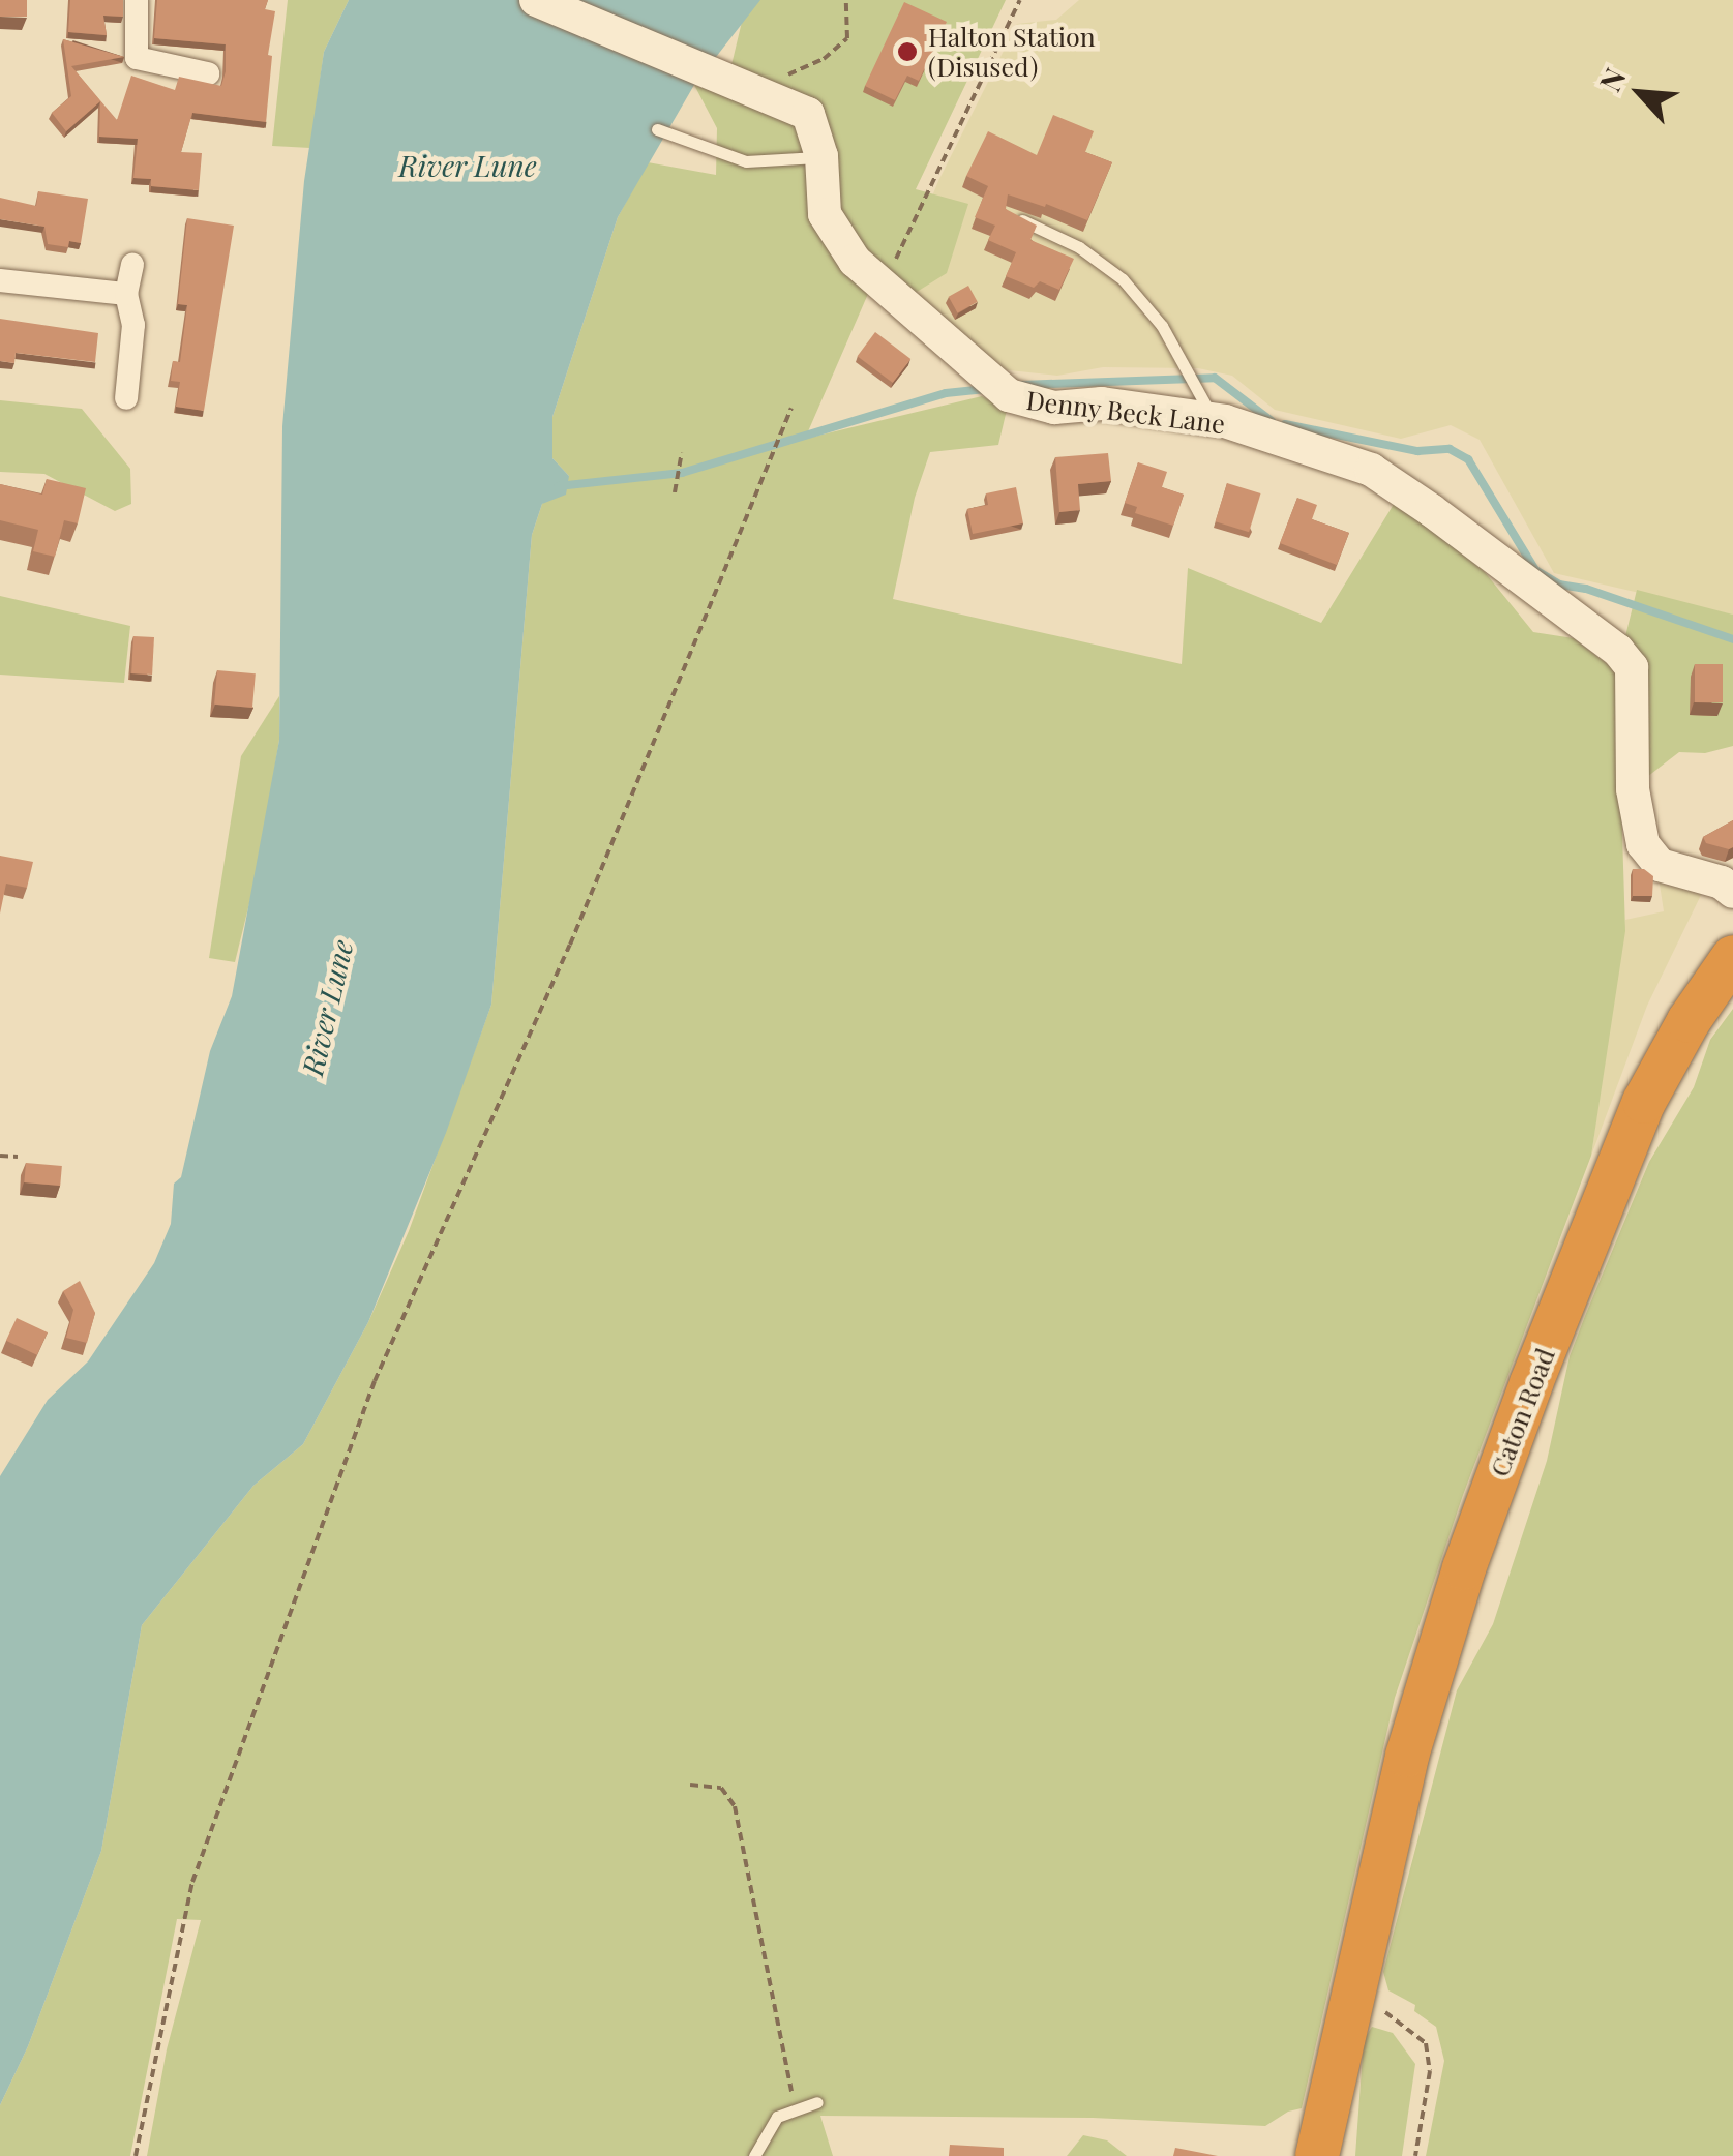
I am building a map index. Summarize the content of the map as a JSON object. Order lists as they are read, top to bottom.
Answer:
{
  "streets": {
    "highway": ["Caton Road"],
    "street": ["Denny Beck Lane"]
  },
  "water": ["River Lune"],
  "places": ["Halton Station (Disused)"],
  "north": "top left"
}
